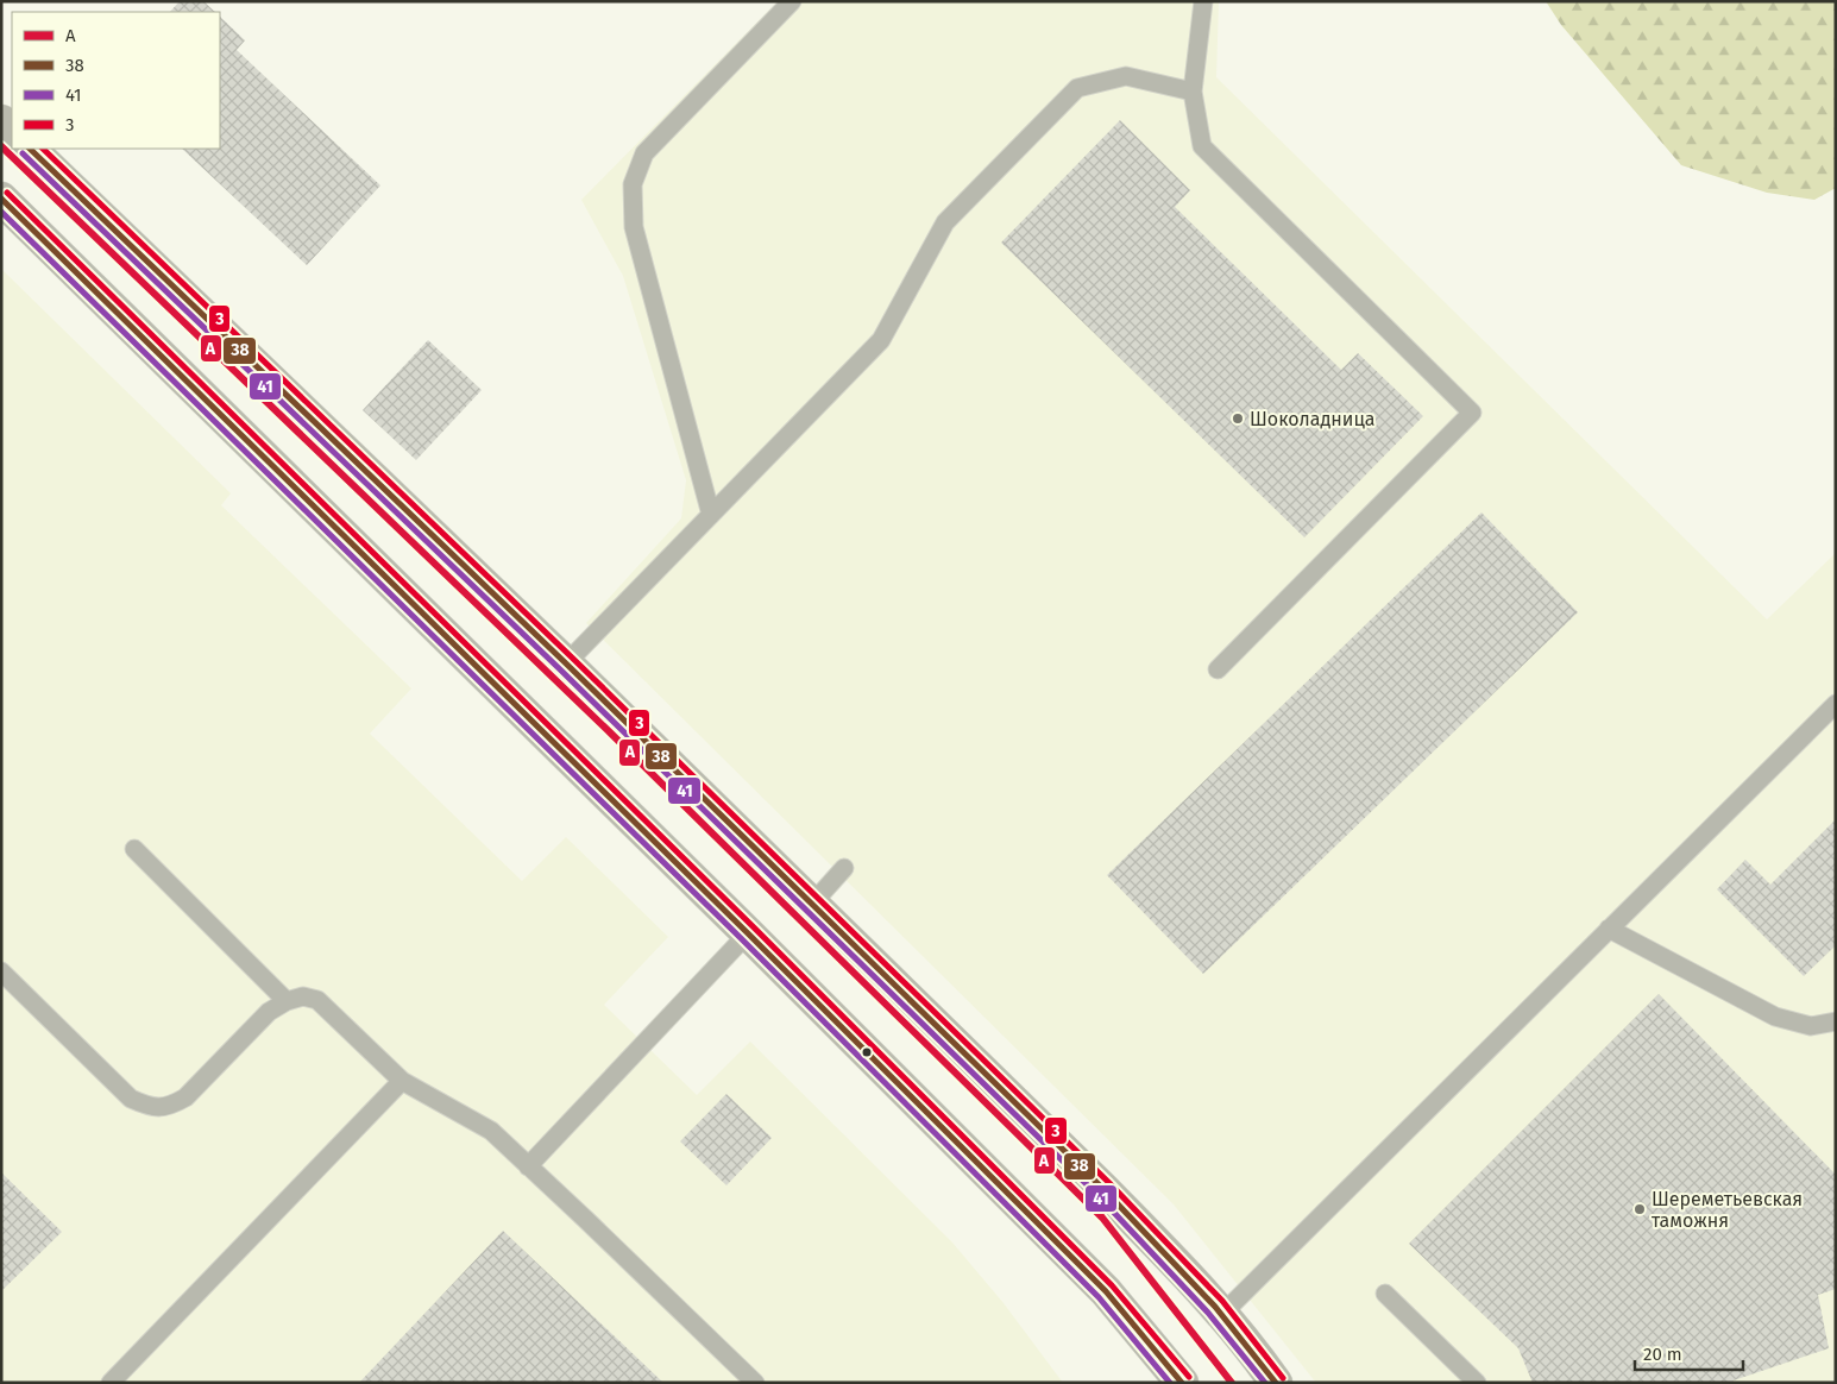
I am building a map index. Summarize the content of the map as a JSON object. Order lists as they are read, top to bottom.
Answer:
{
  "places": ["Шоколадница", "Шереметьевская таможня"],
  "lines": [
    "transit line A",
    "transit line 38",
    "transit line 3",
    "transit line 41"
  ],
  "legend": [
    "A",
    "38",
    "41",
    "3"
  ],
  "scale_bar": "20 m"
}
